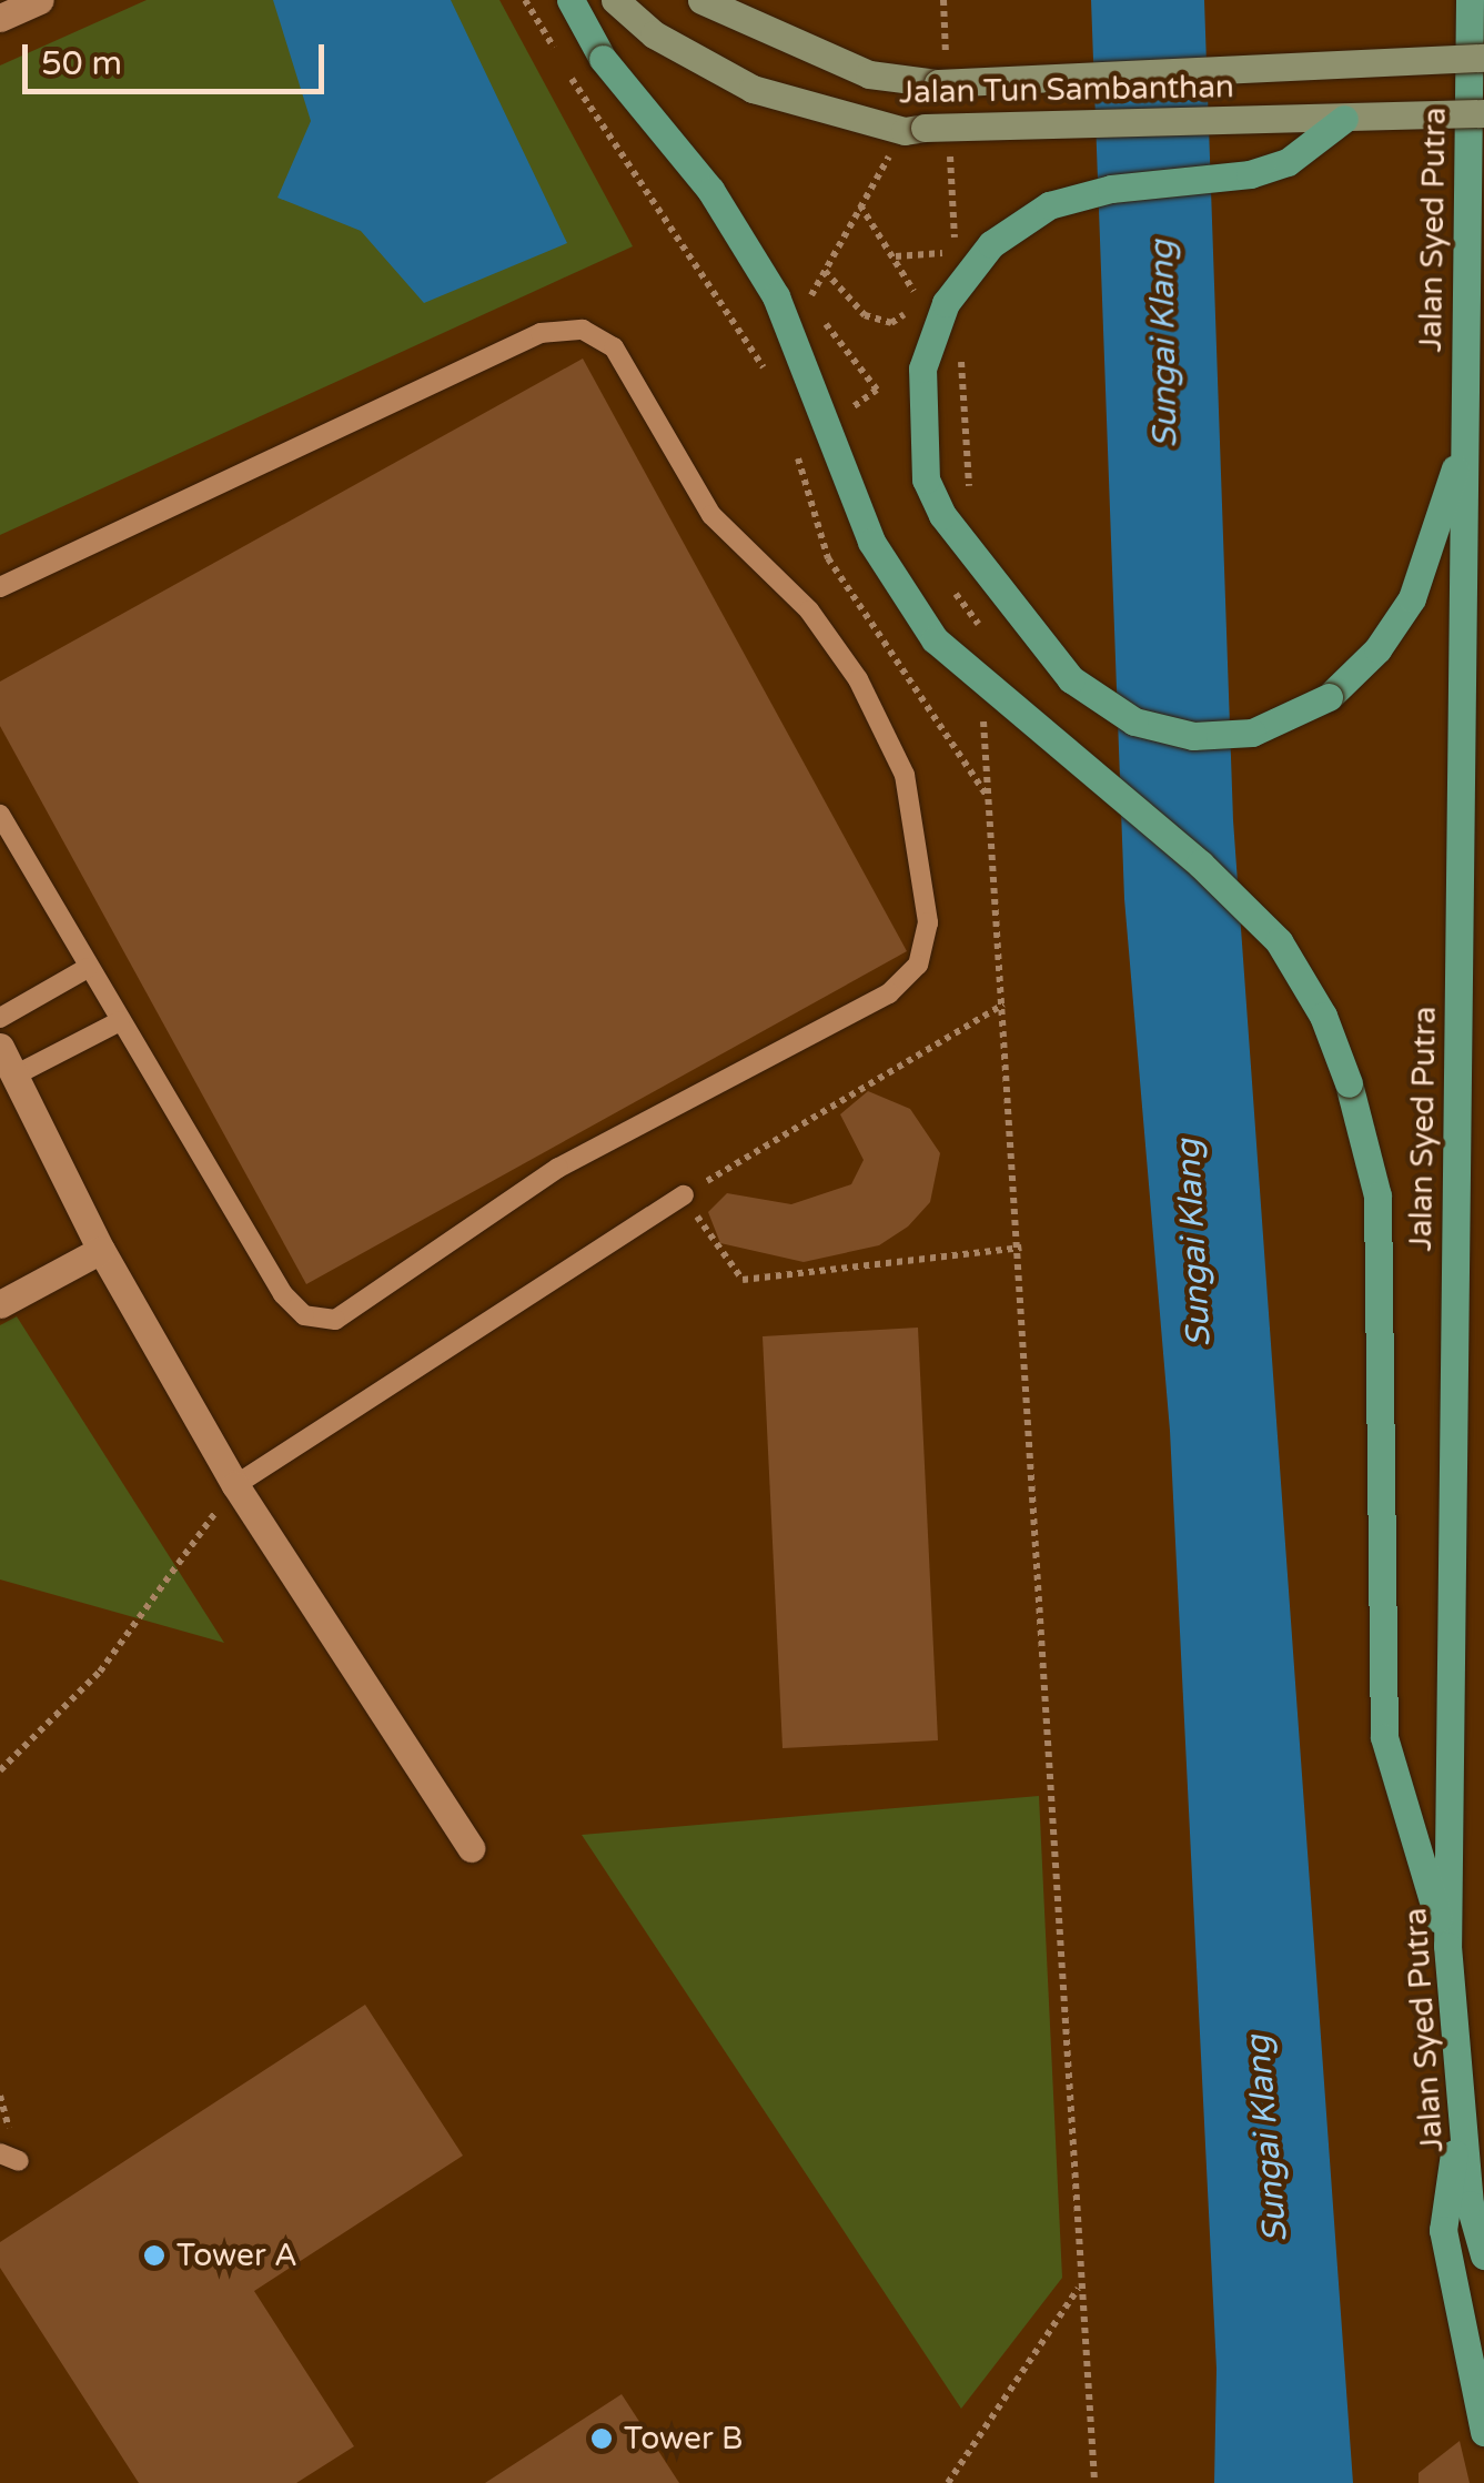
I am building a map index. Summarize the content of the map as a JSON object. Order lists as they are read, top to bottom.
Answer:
{
  "streets": {
    "main road": ["Jalan Tun Sambanthan", "Jalan Syed Putra"]
  },
  "water": ["Sungai Klang"],
  "places": ["Tower A", "Tower B"],
  "scale_bar": "50 m"
}
